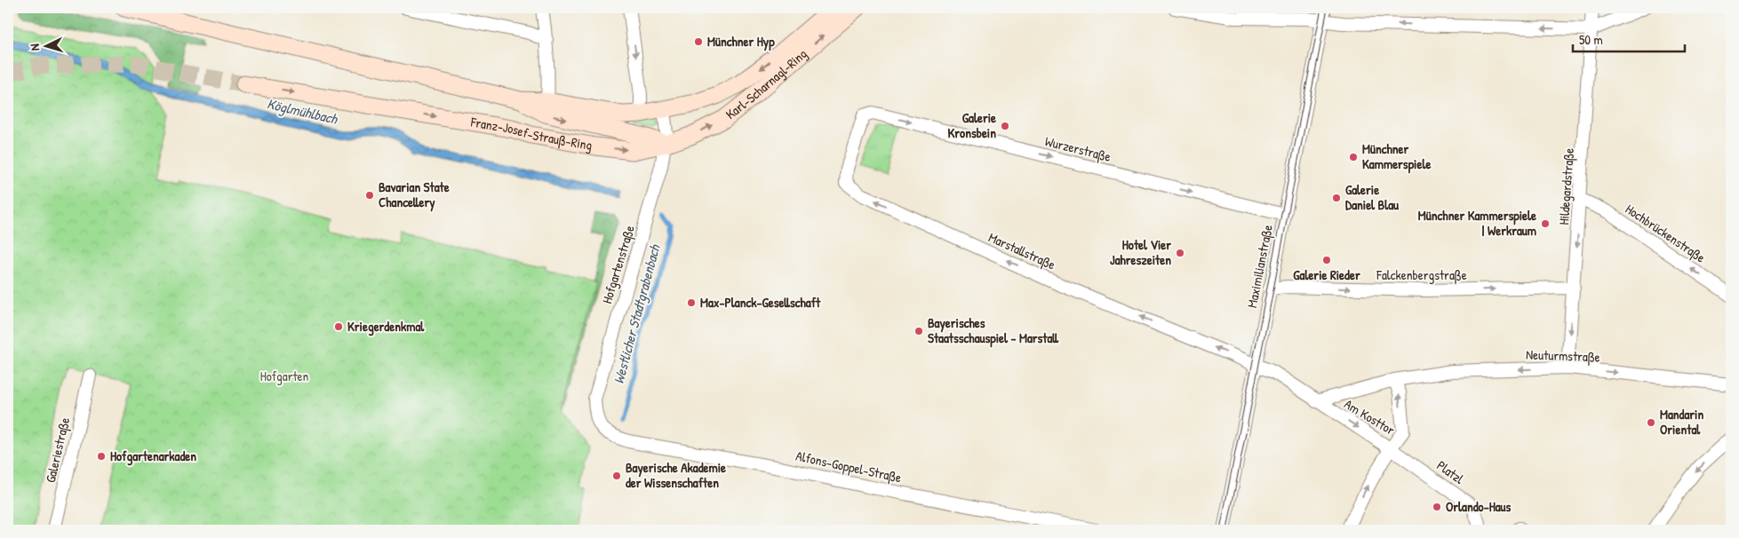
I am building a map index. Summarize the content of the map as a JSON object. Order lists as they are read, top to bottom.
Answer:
{
  "streets": {
    "main road": ["Karl-Scharnagl-Ring", "Franz-Josef-Strauß-Ring"],
    "street": [
      "Wurzerstraße",
      "Hildegardstraße",
      "Hochbrückenstraße",
      "Marstallstraße",
      "Hofgartenstraße",
      "Maximilianstraße",
      "Falckenbergstraße",
      "Neuturmstraße",
      "Am Kosttor",
      "Galeriestraße",
      "Alfons-Goppel-Straße",
      "Platzl"
    ]
  },
  "crossings": [
    ["Karl-Scharnagl-Ring", "Franz-Josef-Strauß-Ring"],
    ["Karl-Scharnagl-Ring", "Hofgartenstraße"],
    ["Franz-Josef-Strauß-Ring", "Hofgartenstraße"],
    ["Wurzerstraße", "Marstallstraße"],
    ["Wurzerstraße", "Maximilianstraße"],
    ["Hildegardstraße", "Hochbrückenstraße"],
    ["Hildegardstraße", "Falckenbergstraße"],
    ["Hildegardstraße", "Neuturmstraße"],
    ["Marstallstraße", "Maximilianstraße"],
    ["Marstallstraße", "Am Kosttor"],
    ["Hofgartenstraße", "Alfons-Goppel-Straße"],
    ["Maximilianstraße", "Falckenbergstraße"],
    ["Maximilianstraße", "Am Kosttor"],
    ["Neuturmstraße", "Am Kosttor"],
    ["Am Kosttor", "Platzl"]
  ],
  "one_way": [
    "Wurzerstraße",
    "Hildegardstraße",
    "Hochbrückenstraße",
    "Marstallstraße",
    "Falckenbergstraße"
  ],
  "water": ["Köglmühlbach", "Westlicher Stadtgrabenbach"],
  "parks": ["Hofgarten"],
  "places": [
    "Münchner Hyp",
    "Galerie Kronsbein",
    "Münchner Kammerspiele",
    "Bavarian State Chancellery",
    "Galerie Daniel Blau",
    "Münchner Kammerspiele | Werkraum",
    "Hotel Vier Jahreszeiten",
    "Galerie Rieder",
    "Max-Planck-Gesellschaft",
    "Kriegerdenkmal",
    "Bayerisches Staatsschauspiel - Marstall",
    "Mandarin Oriental",
    "Hofgartenarkaden",
    "Bayerische Akademie der Wissenschaften",
    "Orlando-Haus"
  ],
  "scale_bar": "50 m",
  "north": "left"
}
